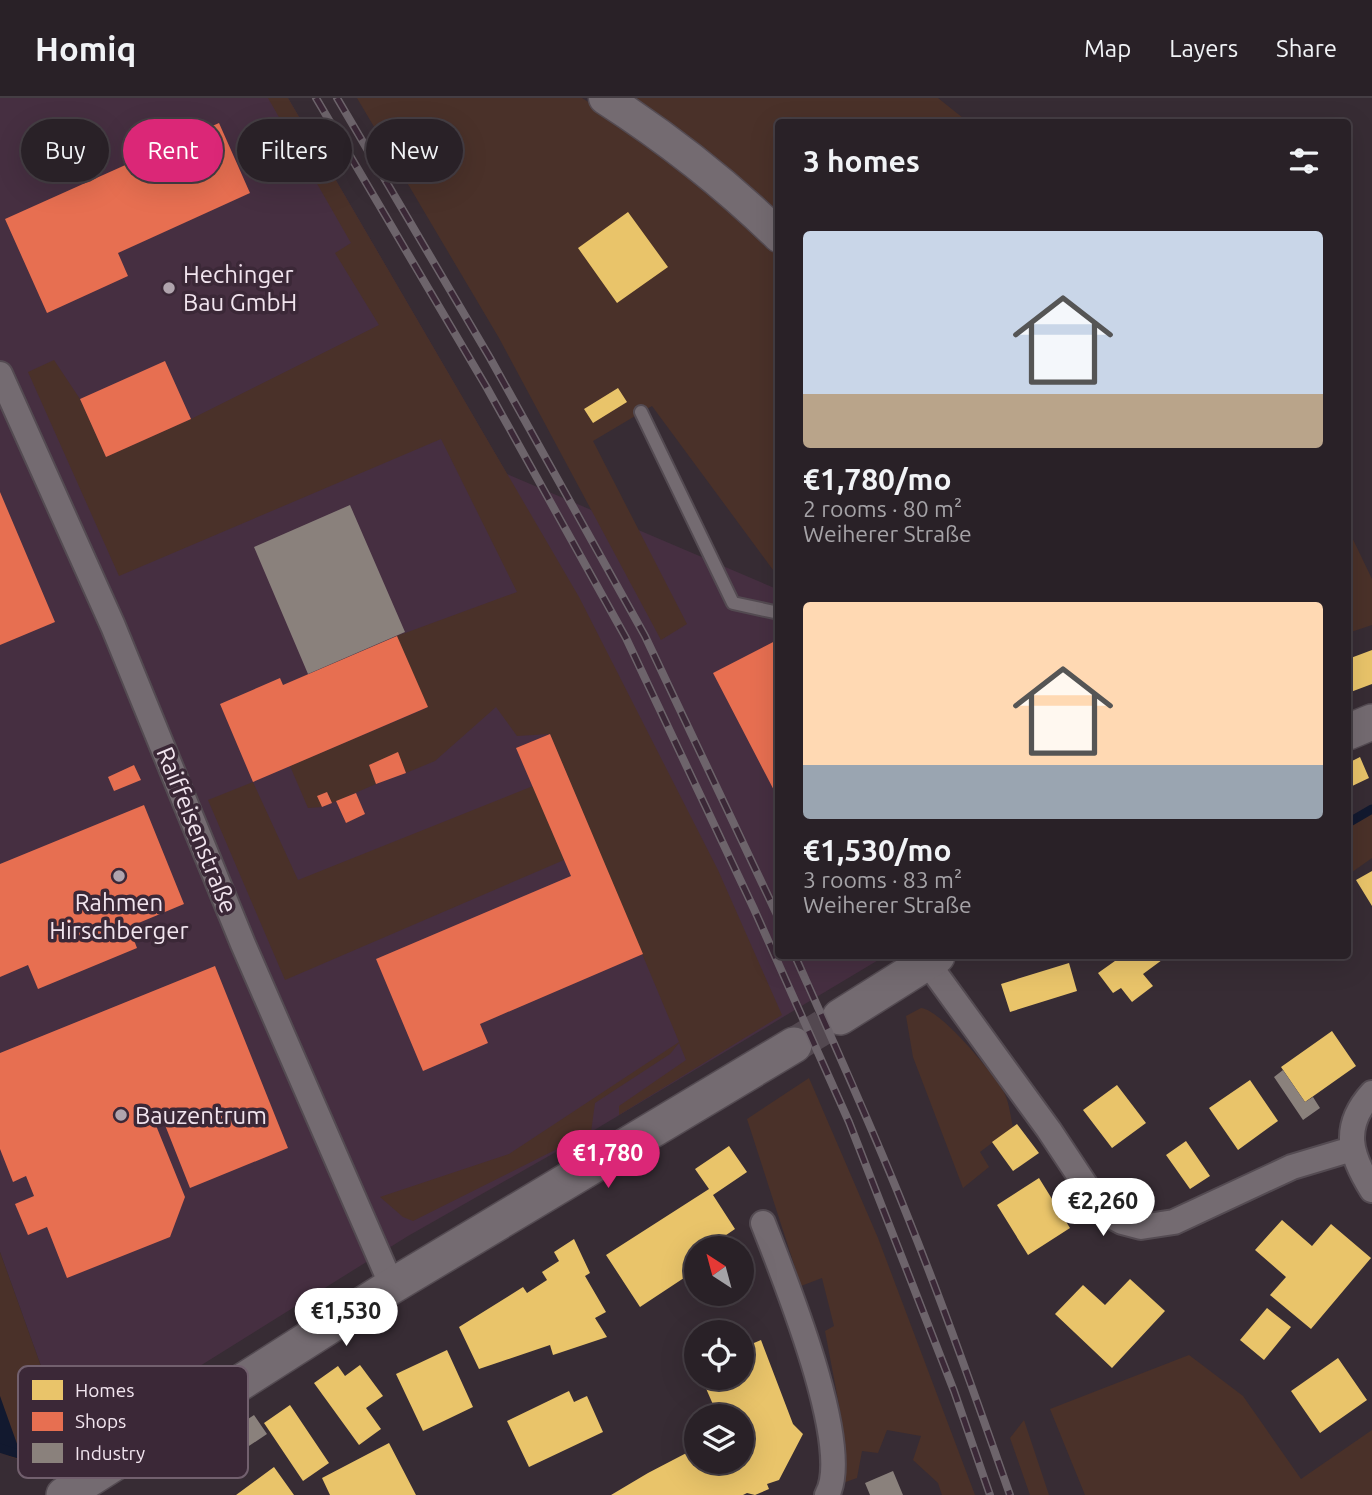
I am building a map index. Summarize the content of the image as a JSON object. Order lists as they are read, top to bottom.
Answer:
{
  "streets": {
    "street": ["Raiffeisenstraße"]
  },
  "places": ["Hechinger Bau GmbH", "Rahmen Hirschberger", "Bauzentrum"],
  "legend": ["Homes", "Shops", "Industry"],
  "north": "top left",
  "page": {
    "header": "Homiq",
    "nav": ["Map", "Layers", "Share"],
    "chip": [
      "Buy",
      "Rent",
      "Filters",
      "New"
    ],
    "heading": "3 homes",
    "list": [
      {
        "name": "€1,780/mo",
        "note": "2 rooms · 80 m² · Weiherer Straße"
      },
      {
        "name": "€1,530/mo",
        "note": "3 rooms · 83 m² · Weiherer Straße"
      }
    ],
    "price": ["€1,780", "€2,260", "€1,530"]
  }
}
